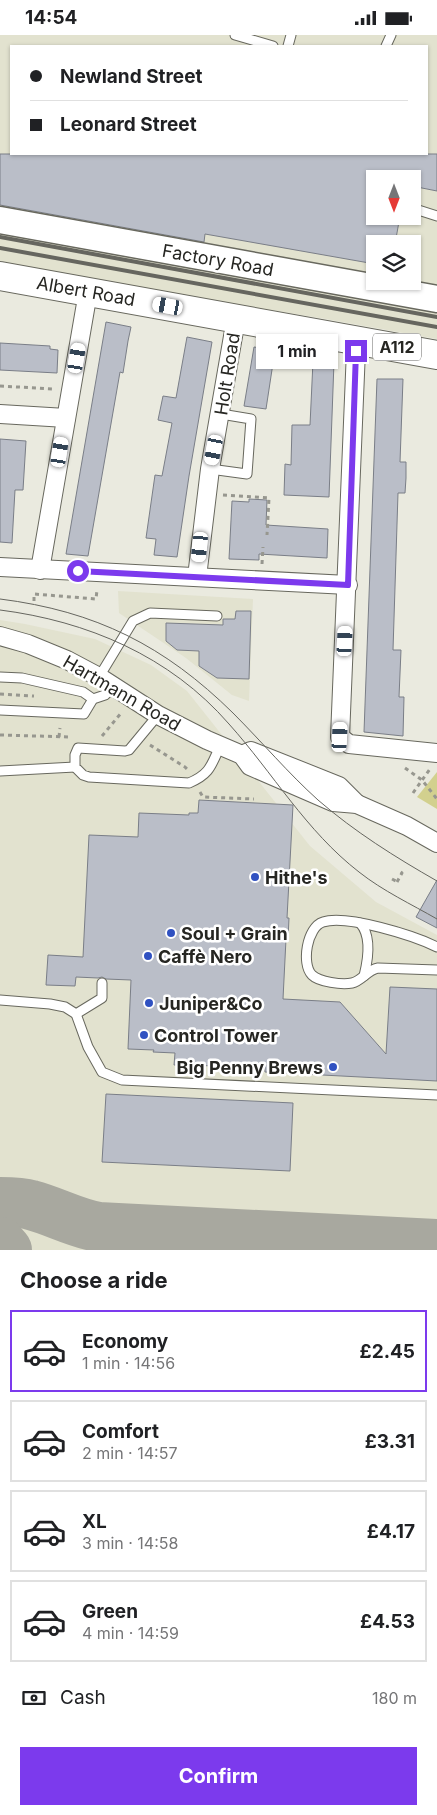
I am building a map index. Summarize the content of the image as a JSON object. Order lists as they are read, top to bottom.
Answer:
{
  "streets": {
    "main road": ["Albert Road", "A112"],
    "street": ["Factory Road", "Holt Road", "Hartmann Road"]
  },
  "crossings": [
    ["Albert Road", "Holt Road"]
  ],
  "places": [
    "Hithe's",
    "Soul + Grain",
    "Caffè Nero",
    "Juniper&Co",
    "Control Tower",
    "Big Penny Brews"
  ],
  "north": "bottom",
  "page": {
    "status": "14:54",
    "banner": ["Newland Street", "Leonard Street"],
    "bubble": "1 min",
    "heading": "Choose a ride",
    "list": [
      {
        "name": "Economy",
        "note": "1 min · 14:56",
        "value": "£2.45"
      },
      {
        "name": "Comfort",
        "note": "2 min · 14:57",
        "value": "£3.31"
      },
      {
        "name": "XL",
        "note": "3 min · 14:58",
        "value": "£4.17"
      },
      {
        "name": "Green",
        "note": "4 min · 14:59",
        "value": "£4.53"
      }
    ],
    "pay": ["Cash", "180 m"],
    "buttons": "Confirm"
  }
}
